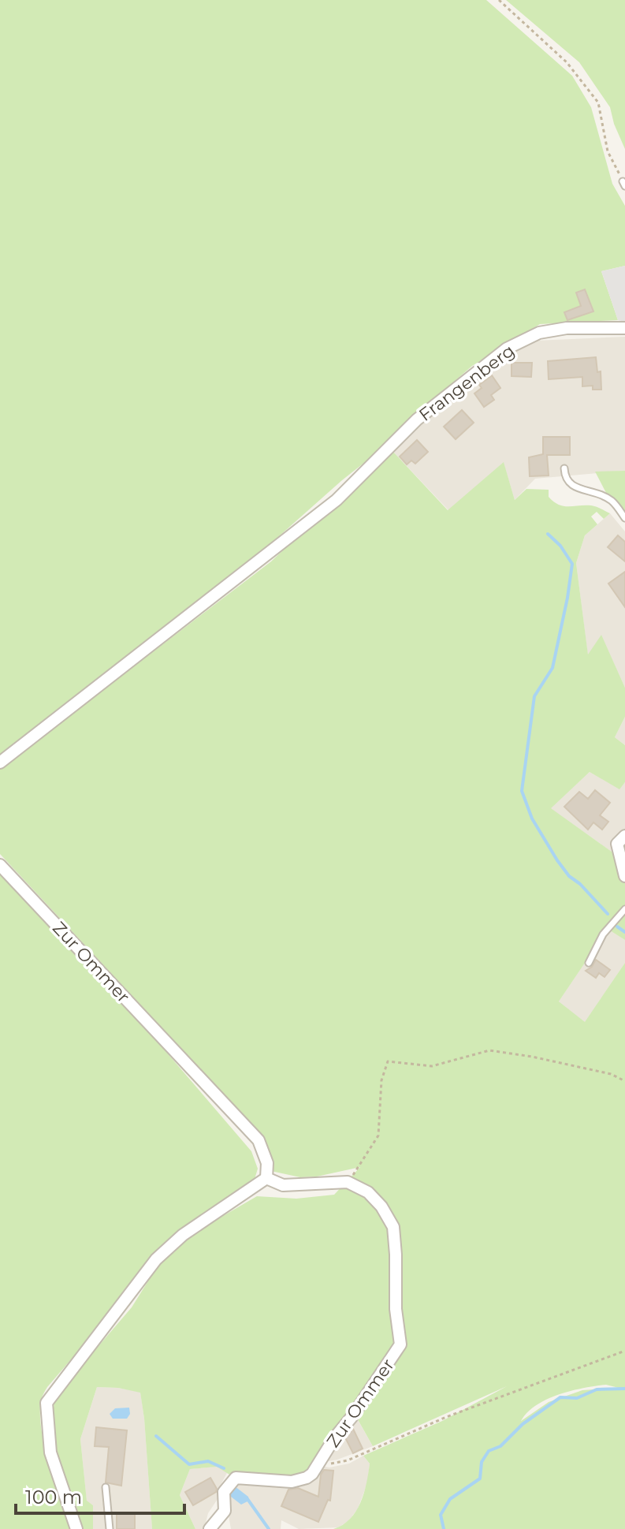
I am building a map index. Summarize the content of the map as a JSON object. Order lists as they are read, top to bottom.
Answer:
{
  "streets": {
    "street": ["Frangenberg", "Zur Ommer"]
  },
  "scale_bar": "100 m"
}
